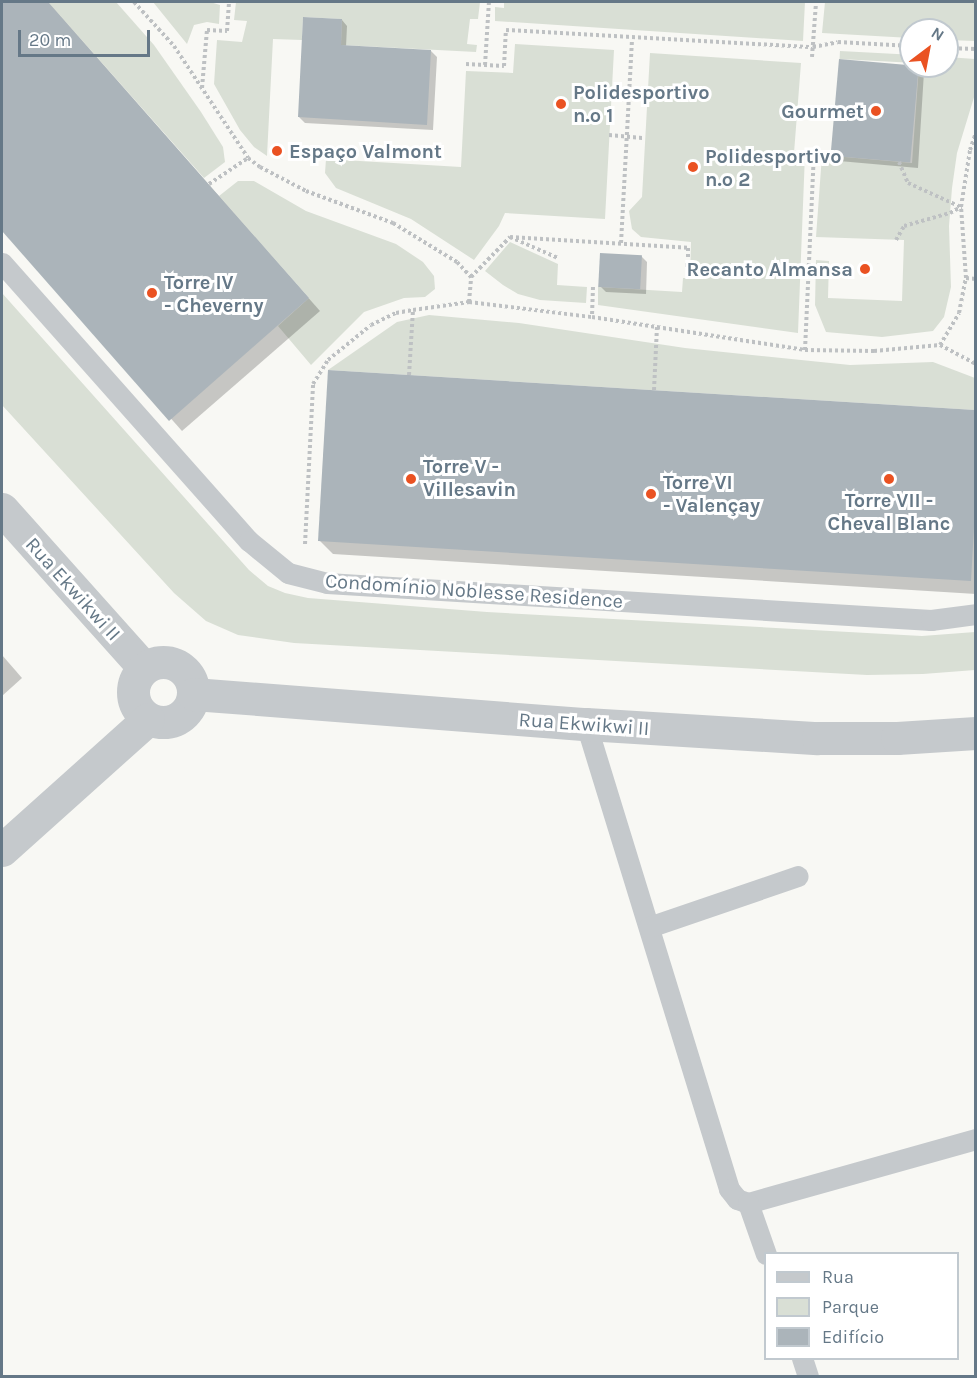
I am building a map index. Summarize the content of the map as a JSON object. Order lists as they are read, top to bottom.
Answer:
{
  "streets": {
    "street": ["Rua Ekwikwi II"],
    "lane": ["Condomínio Noblesse Residence"]
  },
  "places": [
    "Polidesportivo n.º 1",
    "Gourmet",
    "Espaço Valmont",
    "Polidesportivo n.º 2",
    "Recanto Almansa",
    "Torre IV - Cheverny",
    "Torre V - Villesavin",
    "Torre VII - Cheval Blanc",
    "Torre VI - Valençay"
  ],
  "legend": ["Rua", "Parque", "Edifício"],
  "scale_bar": "20 m",
  "north": "top right"
}
